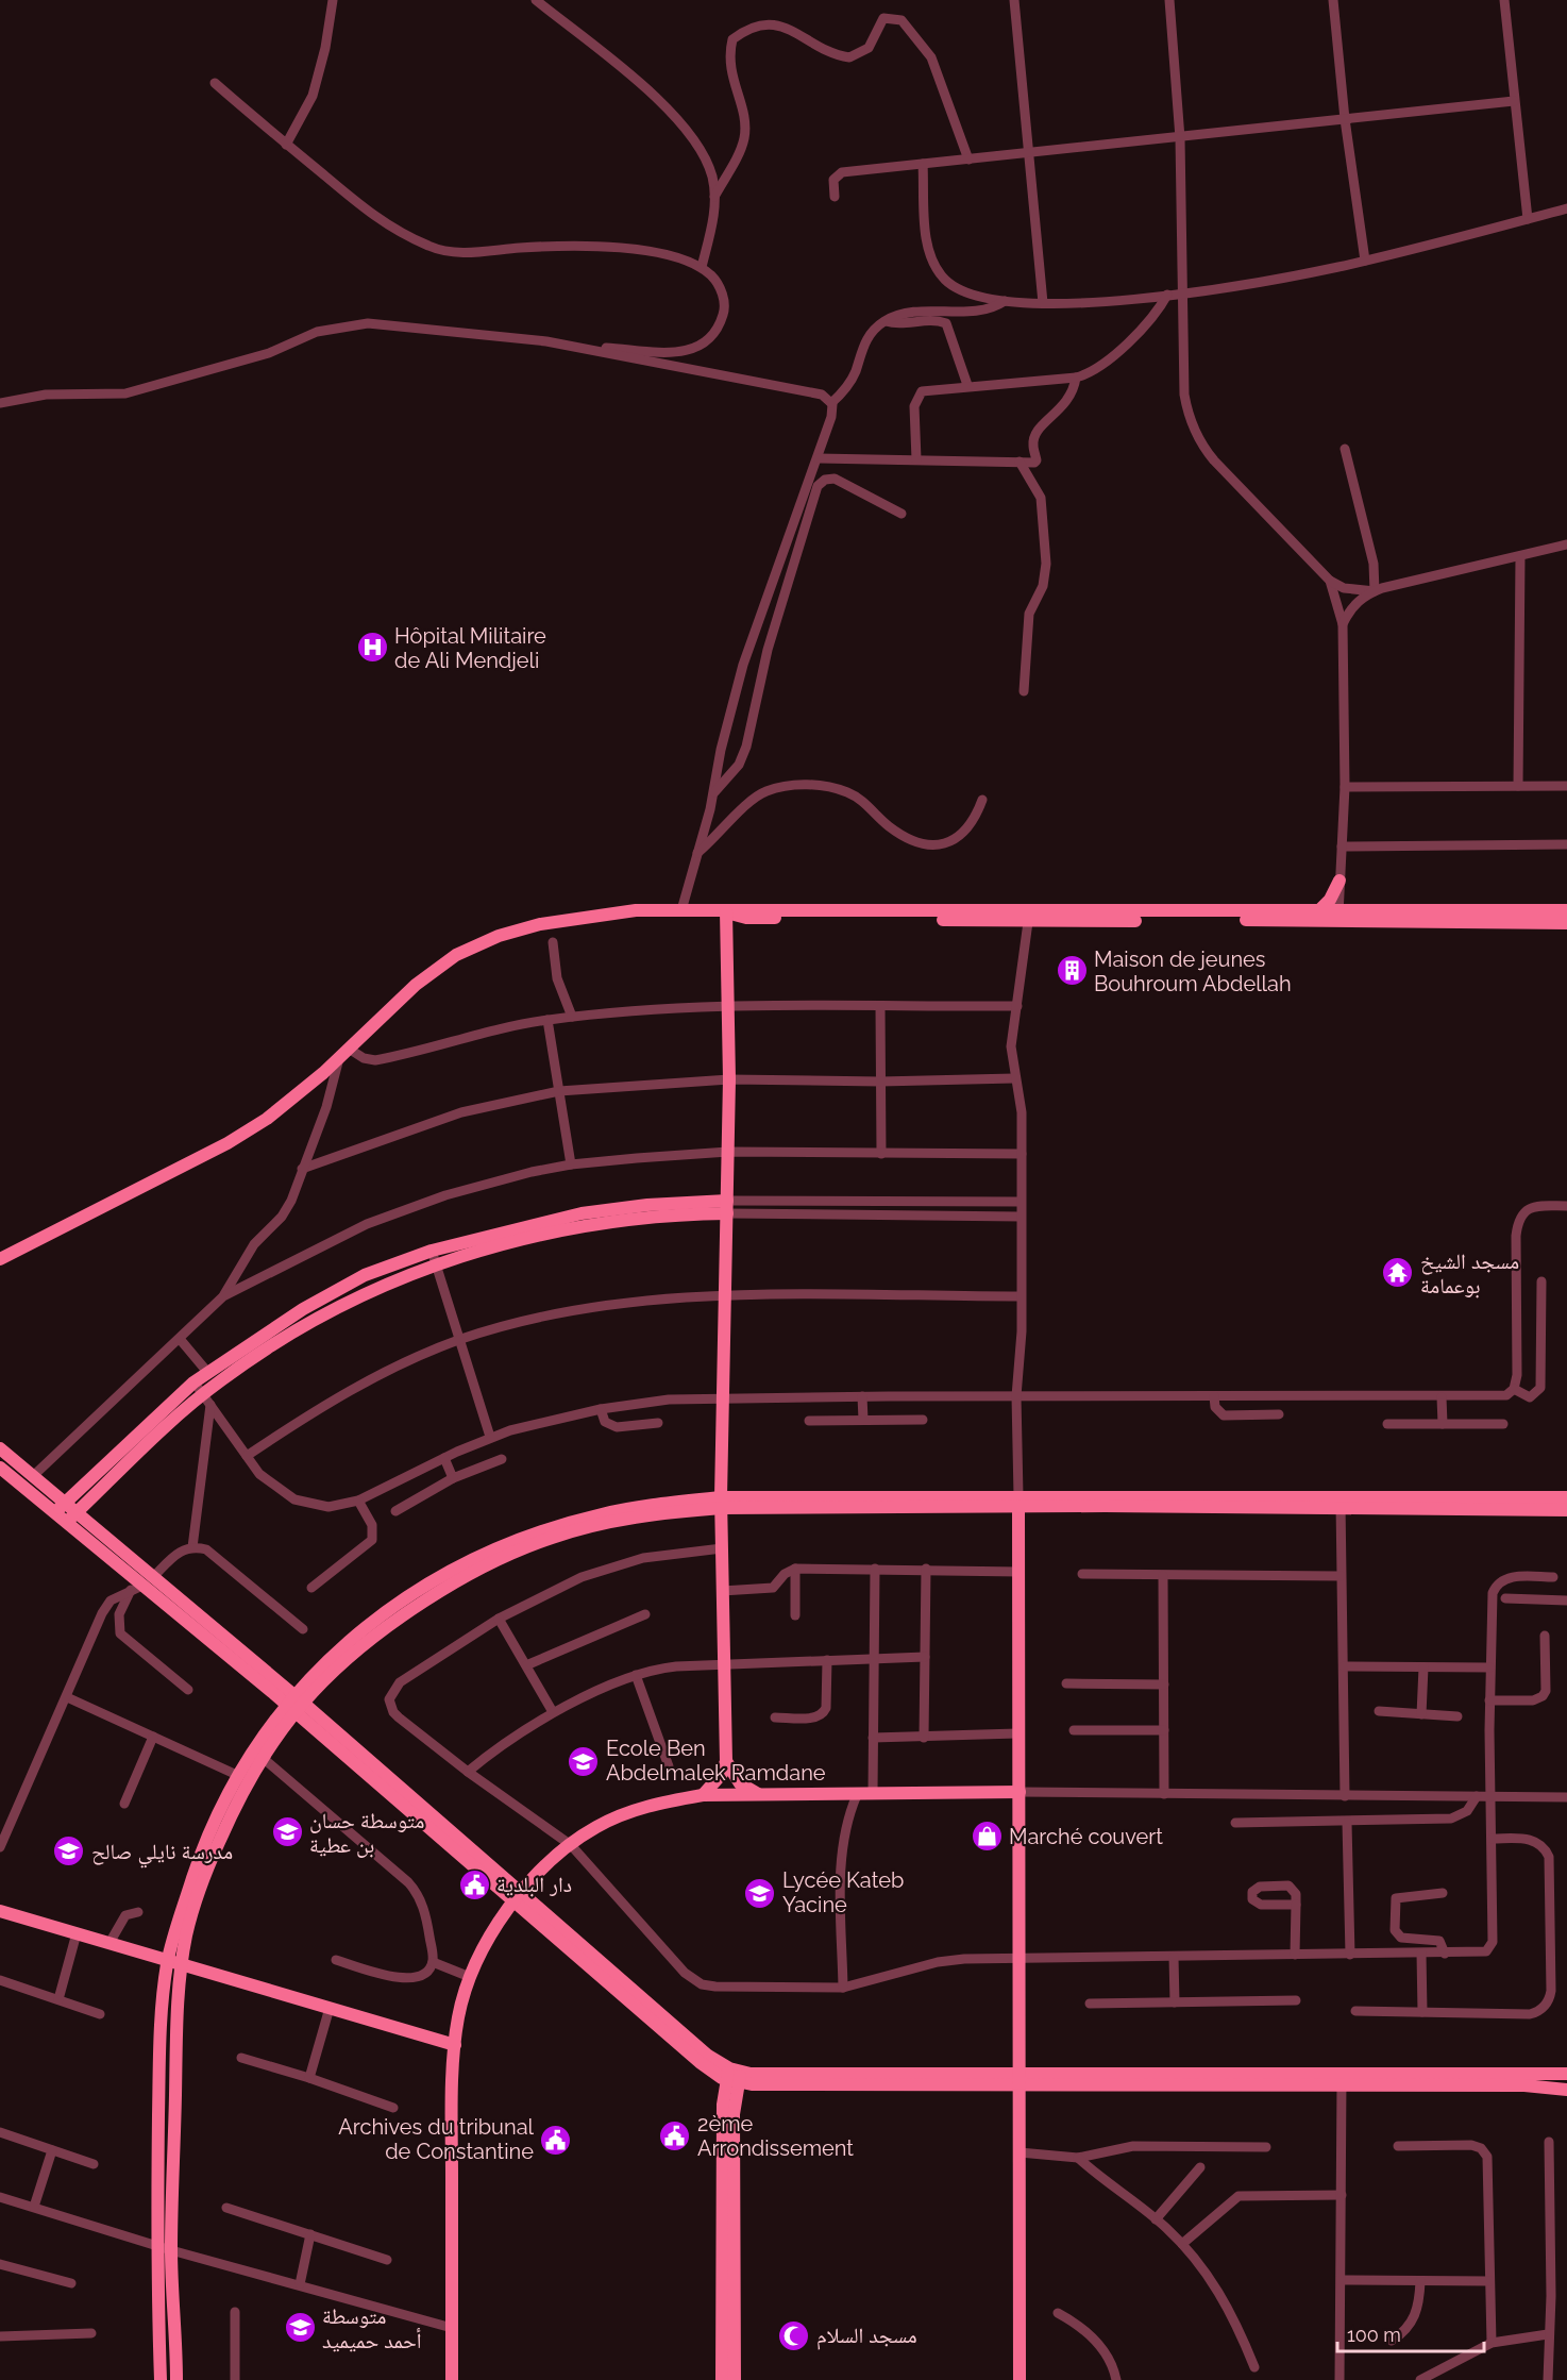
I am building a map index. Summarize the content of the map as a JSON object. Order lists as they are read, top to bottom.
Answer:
{
  "places": {
    "hospital": ["Hôpital Militaire de Ali Mendjeli"],
    "building": ["Maison de jeunes Bouhroum Abdellah"],
    "temple": ["مسجد الشيخ بوعمامة"],
    "school or university": [
      "Ecole Ben Abdelmalek Ramdane",
      "متوسطة حسان بن عطية",
      "مدرسة نايلي صالح",
      "Lycée Kateb Yacine",
      "متوسطة أحمد حميميد"
    ],
    "shop": ["Marché couvert"],
    "public building": ["دار البلدية", "2ème Arrondissement", "Archives du tribunal de Constantine"],
    "mosque": ["مسجد السلام"]
  },
  "scale_bar": "100 m"
}
